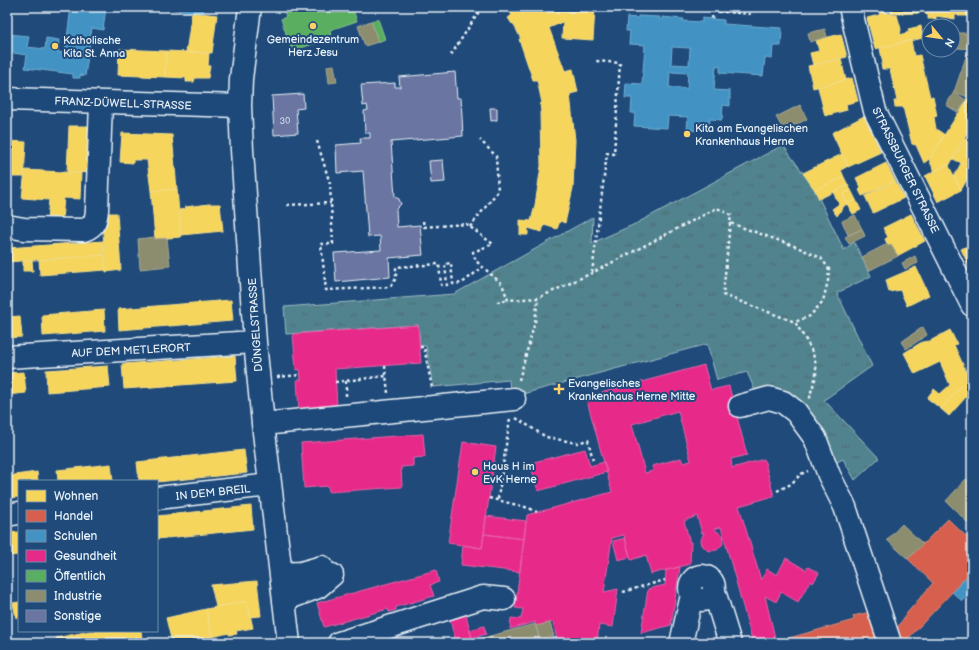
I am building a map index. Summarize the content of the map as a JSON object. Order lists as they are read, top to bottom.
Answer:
{
  "streets": {
    "street": [
      "FRANZ-DÜWELL-STRASSE",
      "STRASSBURGER STRASSE",
      "DÜNGELSTRASSE",
      "AUF DEM METLERORT",
      "IN DEM BREIL"
    ]
  },
  "crossings": [
    ["FRANZ-DÜWELL-STRASSE", "DÜNGELSTRASSE"],
    ["DÜNGELSTRASSE", "AUF DEM METLERORT"],
    ["DÜNGELSTRASSE", "IN DEM BREIL"]
  ],
  "places": {
    "other": [
      "Gemeindezentrum Herz Jesu",
      "Katholische Kita St. Anna",
      "Kita am Evangelischen Krankenhaus Herne",
      "Haus H im EvK Herne"
    ],
    "health": ["Evangelisches Krankenhaus Herne Mitte"]
  },
  "house_numbers": ["30"],
  "legend": [
    "Wohnen",
    "Handel",
    "Schulen",
    "Gesundheit",
    "Öffentlich",
    "Industrie",
    "Sonstige"
  ],
  "north": "bottom right"
}
